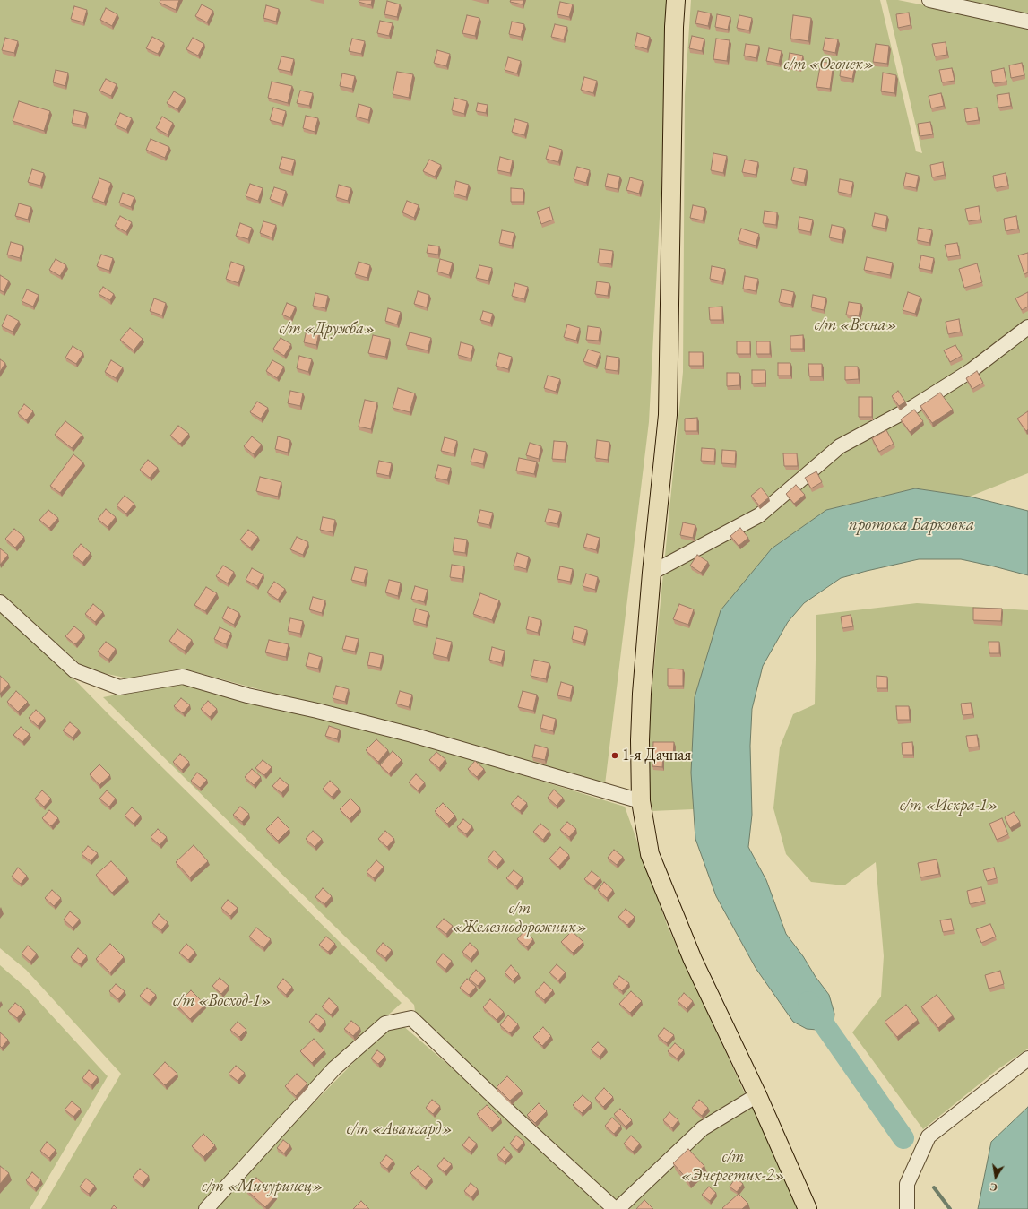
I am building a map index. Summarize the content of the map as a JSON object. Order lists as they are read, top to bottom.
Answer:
{
  "water": ["протока Барковка"],
  "parks": [
    "с/т «Огонек»",
    "с/т «Весна»",
    "с/т «Дружба»",
    "с/т «Искра-1»",
    "с/т «Железнодорожник»",
    "с/т «Восход-1»",
    "с/т «Авангард»",
    "с/т «Энергетик-2»",
    "с/т «Мичуринец»"
  ],
  "places": ["1-я Дачная"],
  "north": "bottom"
}
